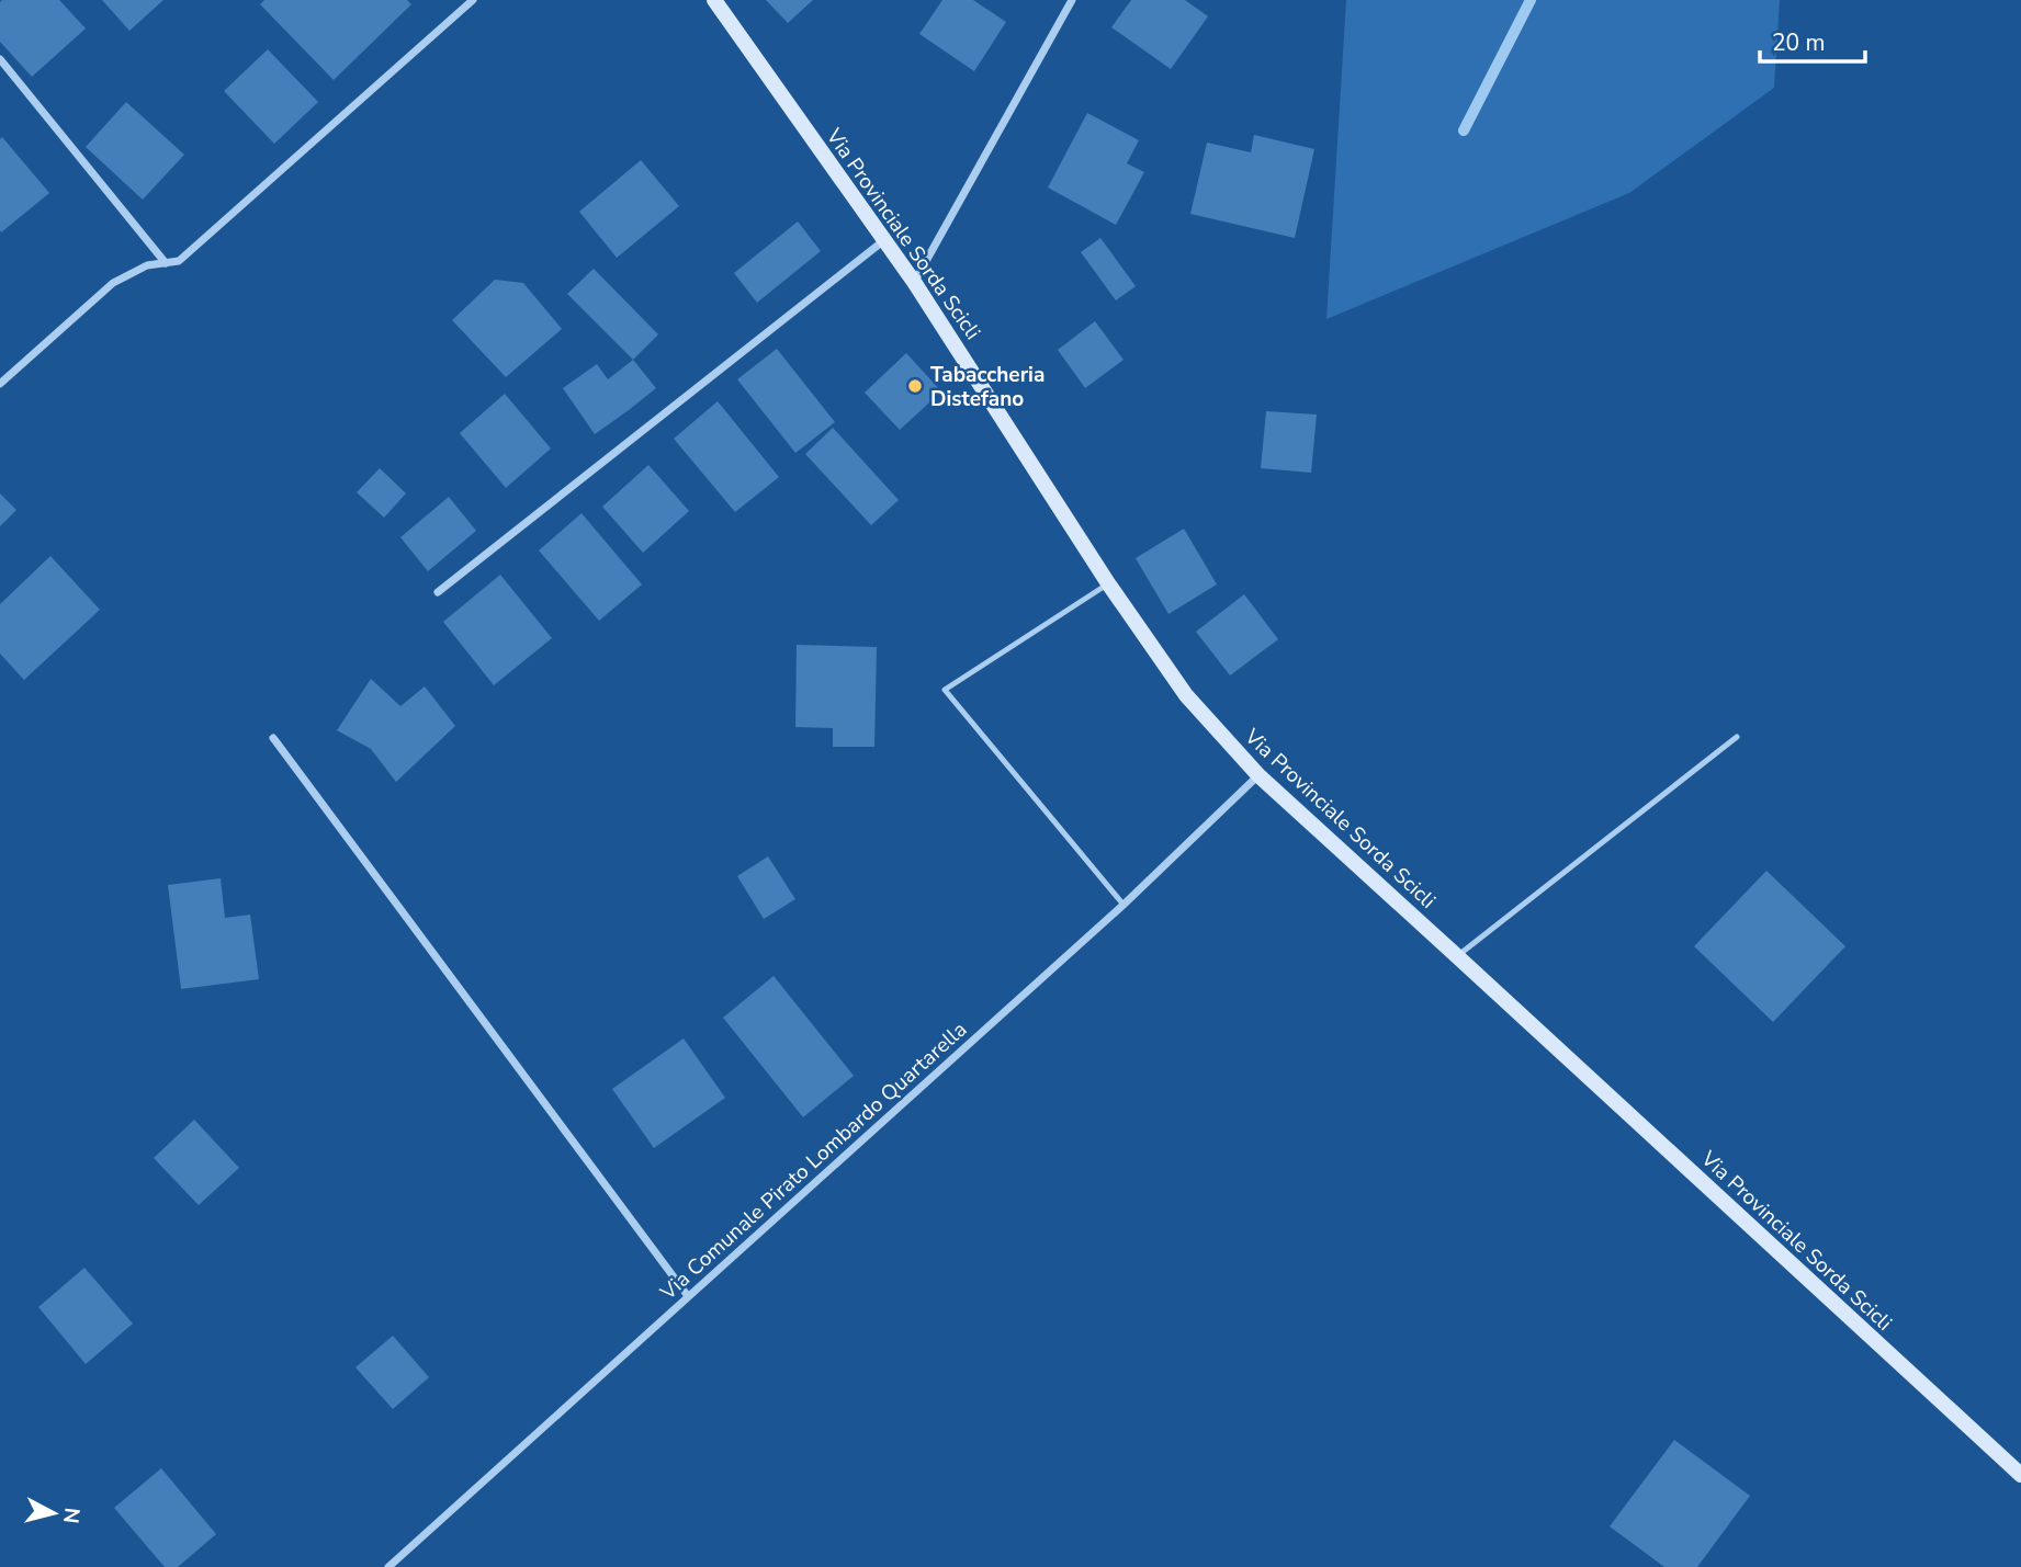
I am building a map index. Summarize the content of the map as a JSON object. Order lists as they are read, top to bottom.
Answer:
{
  "streets": {
    "main road": ["Via Provinciale Sorda Scicli"],
    "street": ["Via Comunale Pirato Lombardo Quartarella"]
  },
  "crossings": [
    ["Via Provinciale Sorda Scicli", "Via Comunale Pirato Lombardo Quartarella"]
  ],
  "places": ["Tabaccheria Distefano"],
  "scale_bar": "20 m",
  "north": "right"
}
